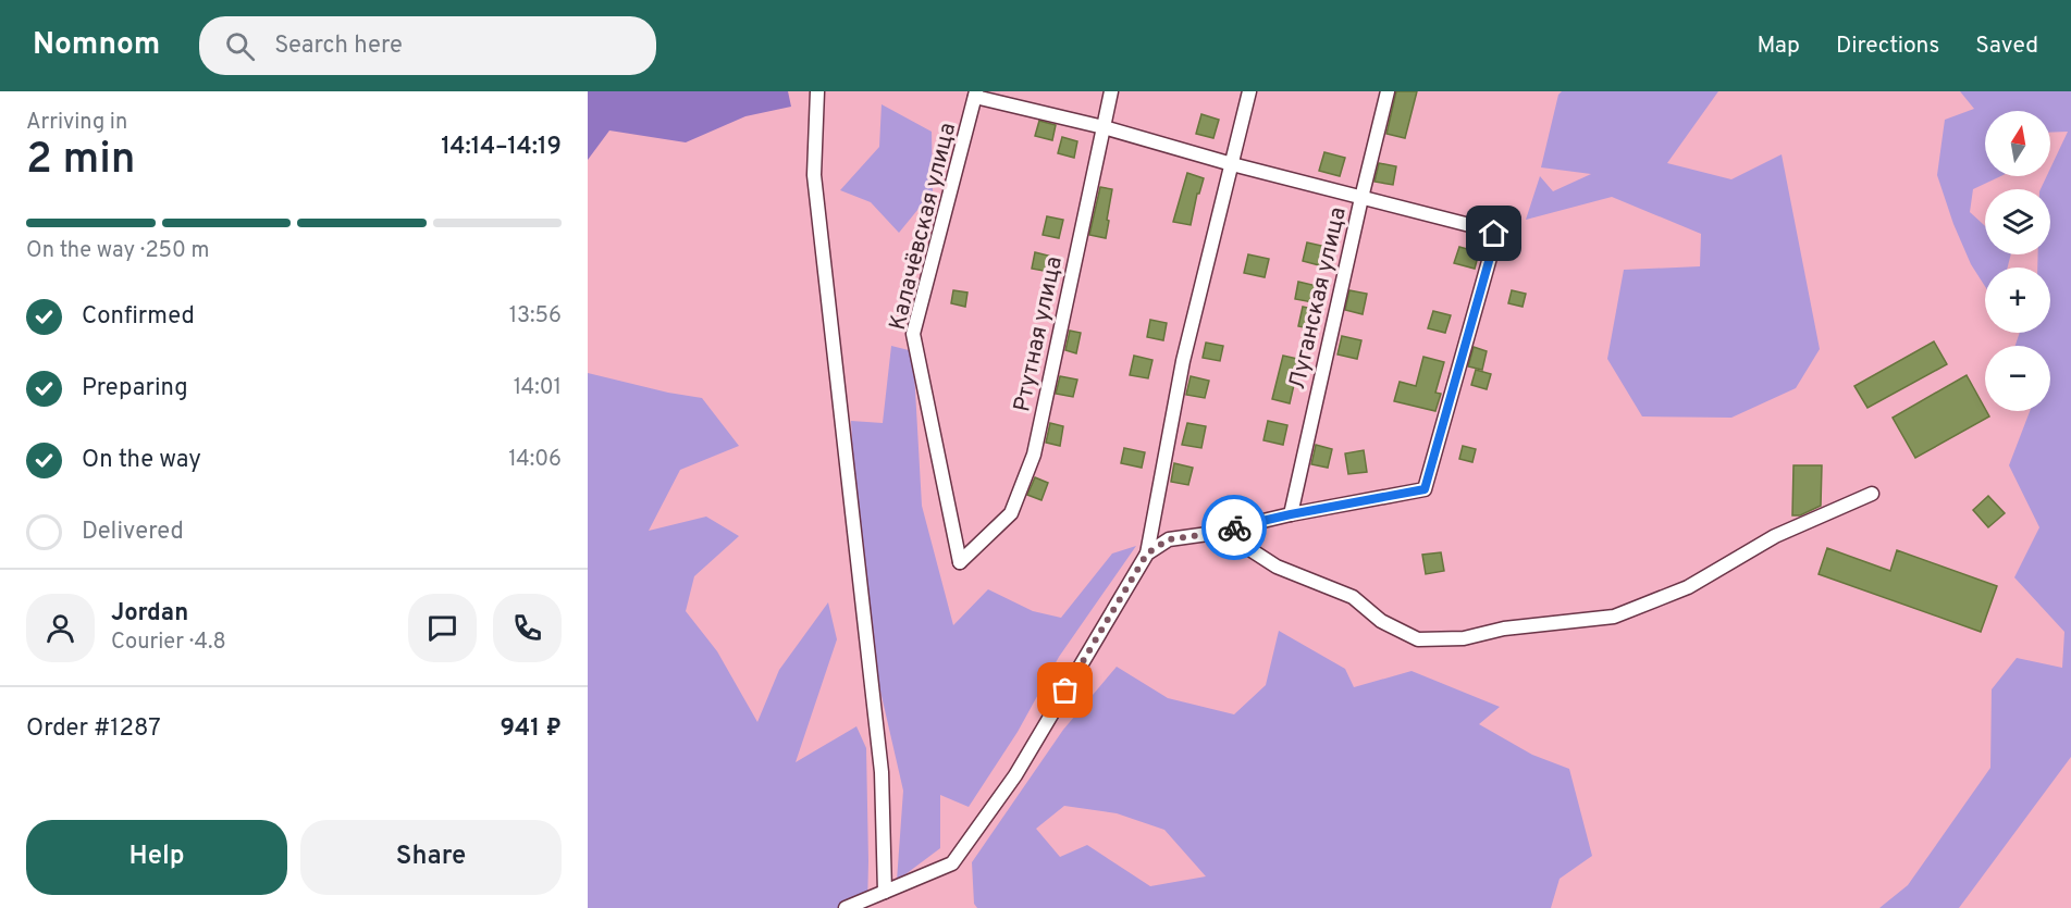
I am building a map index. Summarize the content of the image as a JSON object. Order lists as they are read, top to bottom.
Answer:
{
  "streets": {
    "street": ["Калачёвская улица", "Луганская улица", "Ртутная улица"]
  },
  "crossings": [
    ["Калачёвская улица", "Ртутная улица"]
  ],
  "north": "top",
  "page": {
    "header": "Nomnom",
    "search": "Search here",
    "nav": ["Map", "Directions", "Saved"],
    "heading": ["2 min", "Arriving in", "14:14–14:19"],
    "panel": [
      "Jordan",
      "Courier · 4.8",
      "Order #1287",
      "941 ₽"
    ],
    "map_buttons": ["+", "−"],
    "bar": "On the way · 250 m",
    "list": [
      ["Confirmed", "13:56"],
      ["Preparing", "14:01"],
      ["On the way", "14:06"],
      "Delivered"
    ],
    "buttons": ["Help", "Share"]
  }
}
